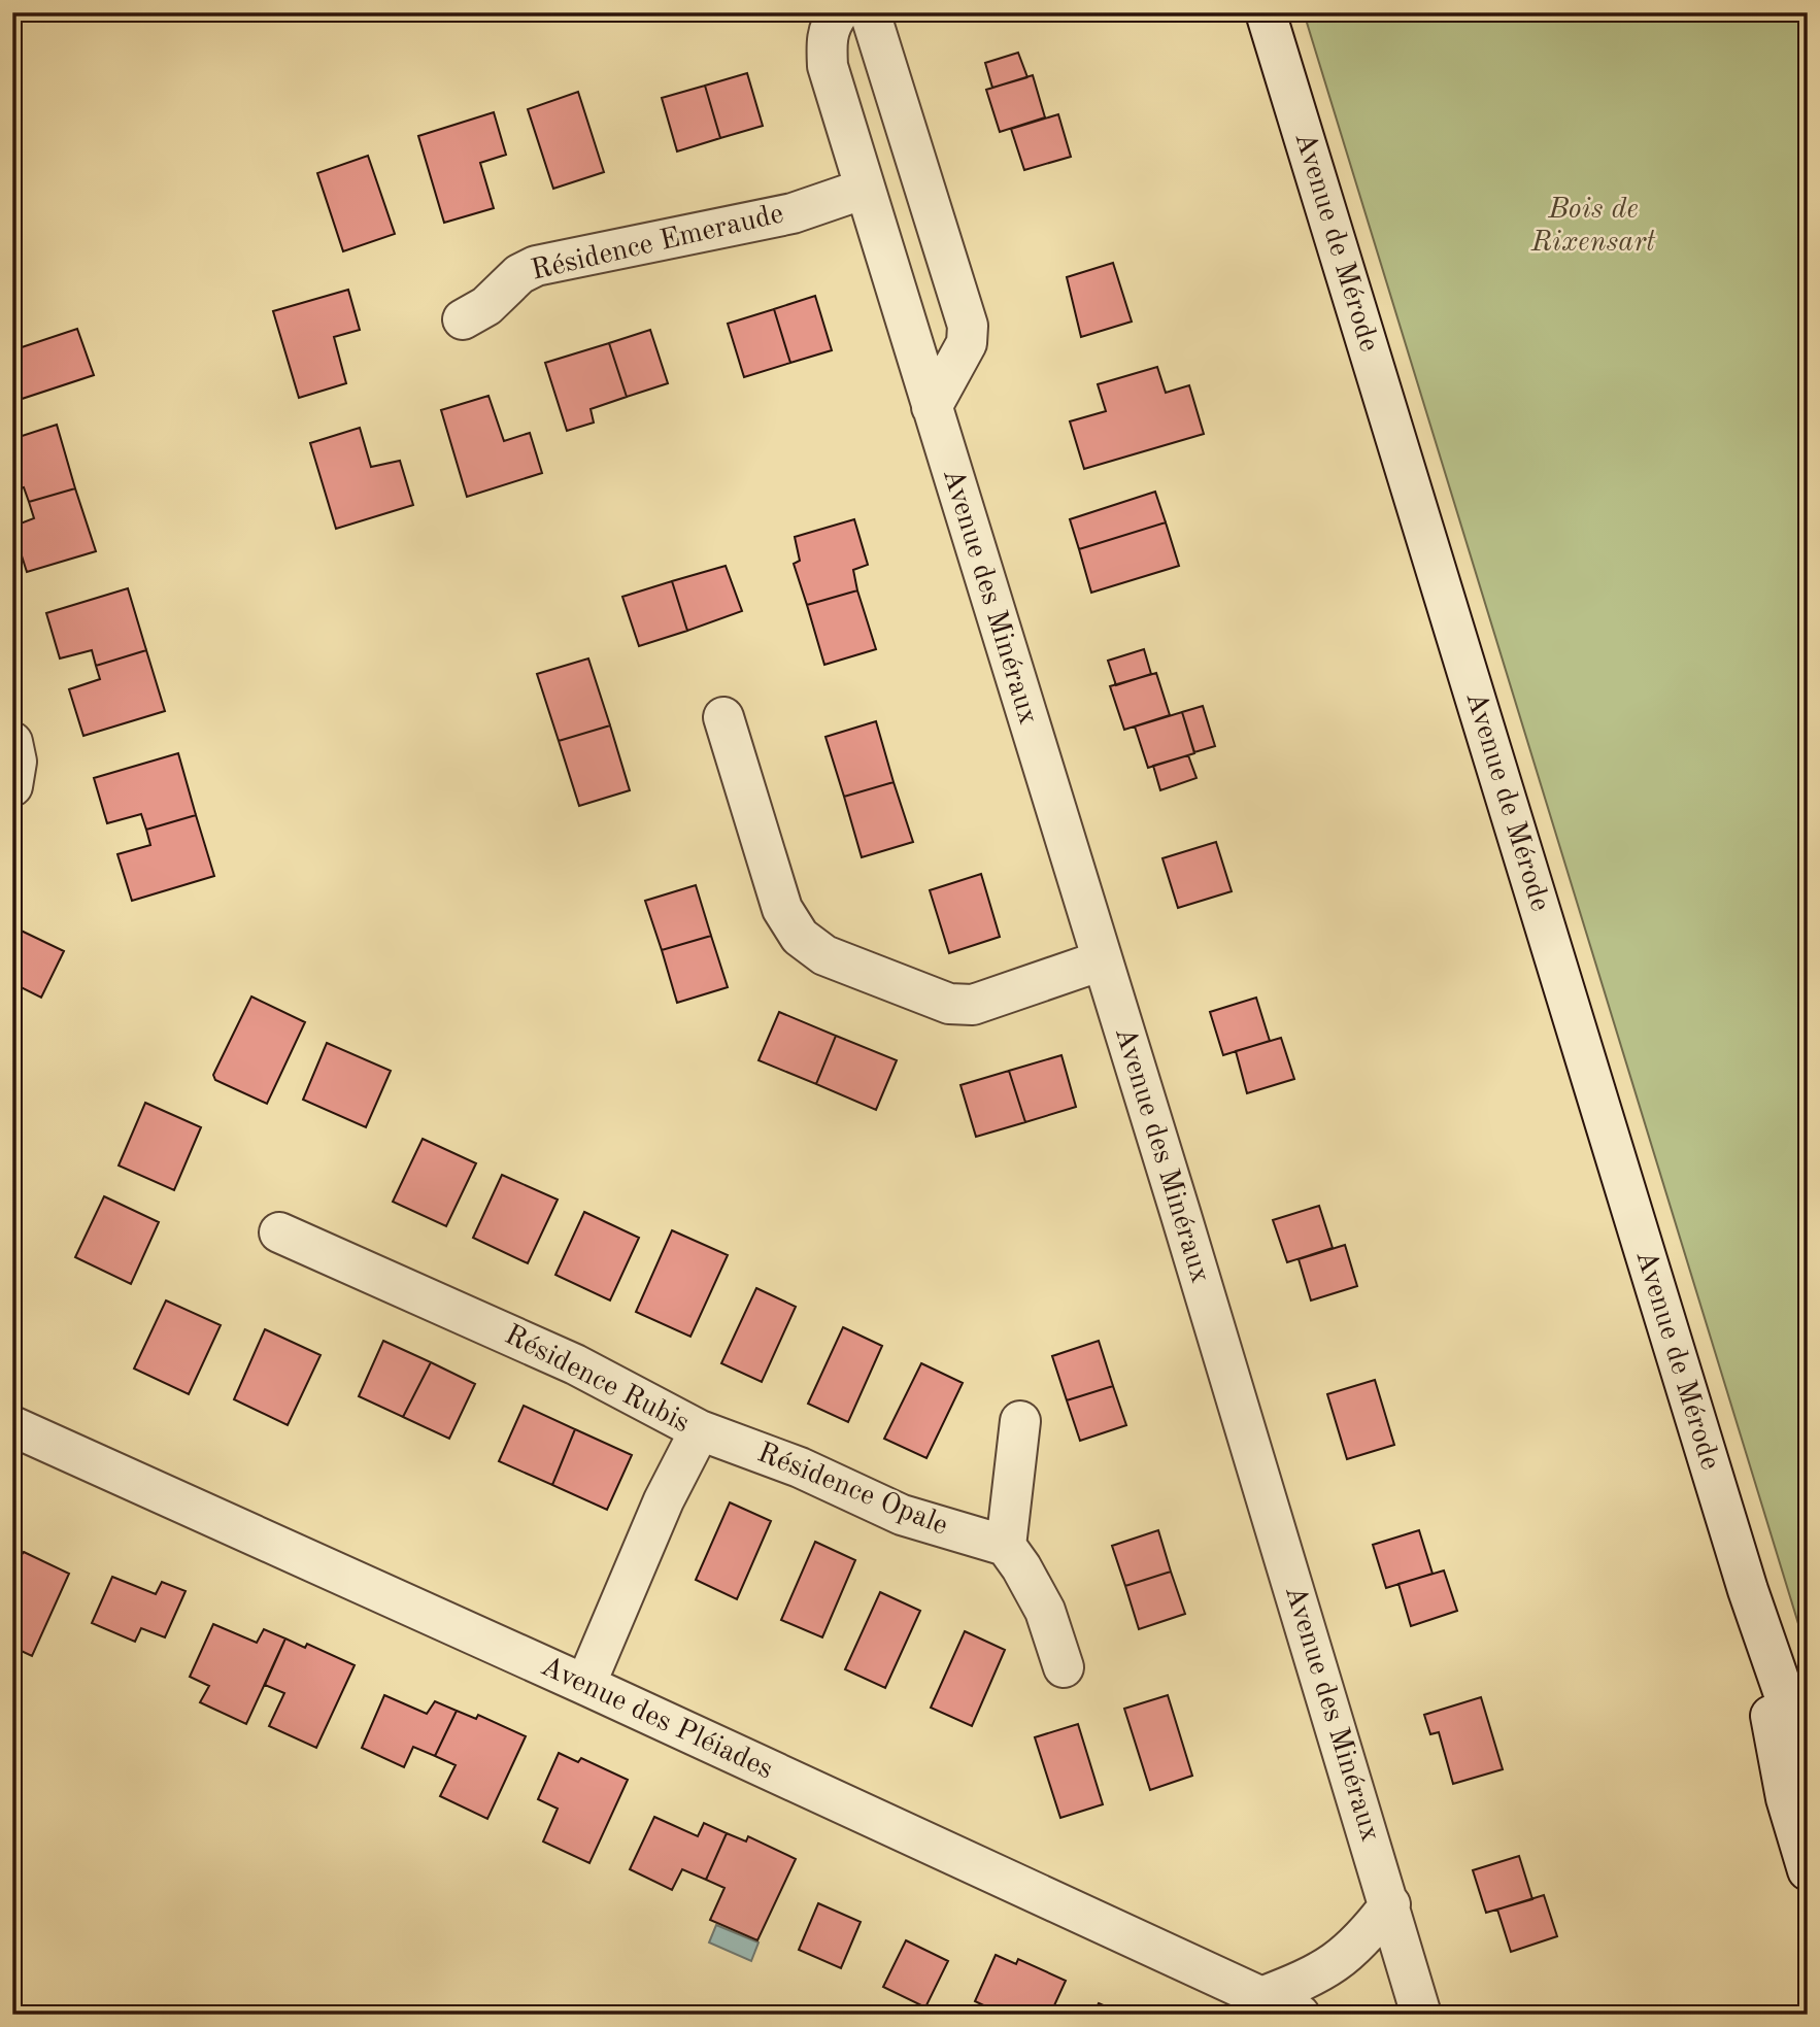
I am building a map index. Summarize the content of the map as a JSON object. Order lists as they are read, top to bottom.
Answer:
{
  "streets": {
    "street": [
      "Avenue de Mérode",
      "Résidence Emeraude",
      "Avenue des Minéraux",
      "Résidence Rubis",
      "Résidence Opale",
      "Avenue des Pléiades"
    ]
  },
  "crossings": [
    ["Résidence Emeraude", "Avenue des Minéraux"],
    ["Résidence Rubis", "Résidence Opale"],
    ["Résidence Rubis", "Avenue des Pléiades"]
  ],
  "parks": ["Bois de Rixensart"]
}
